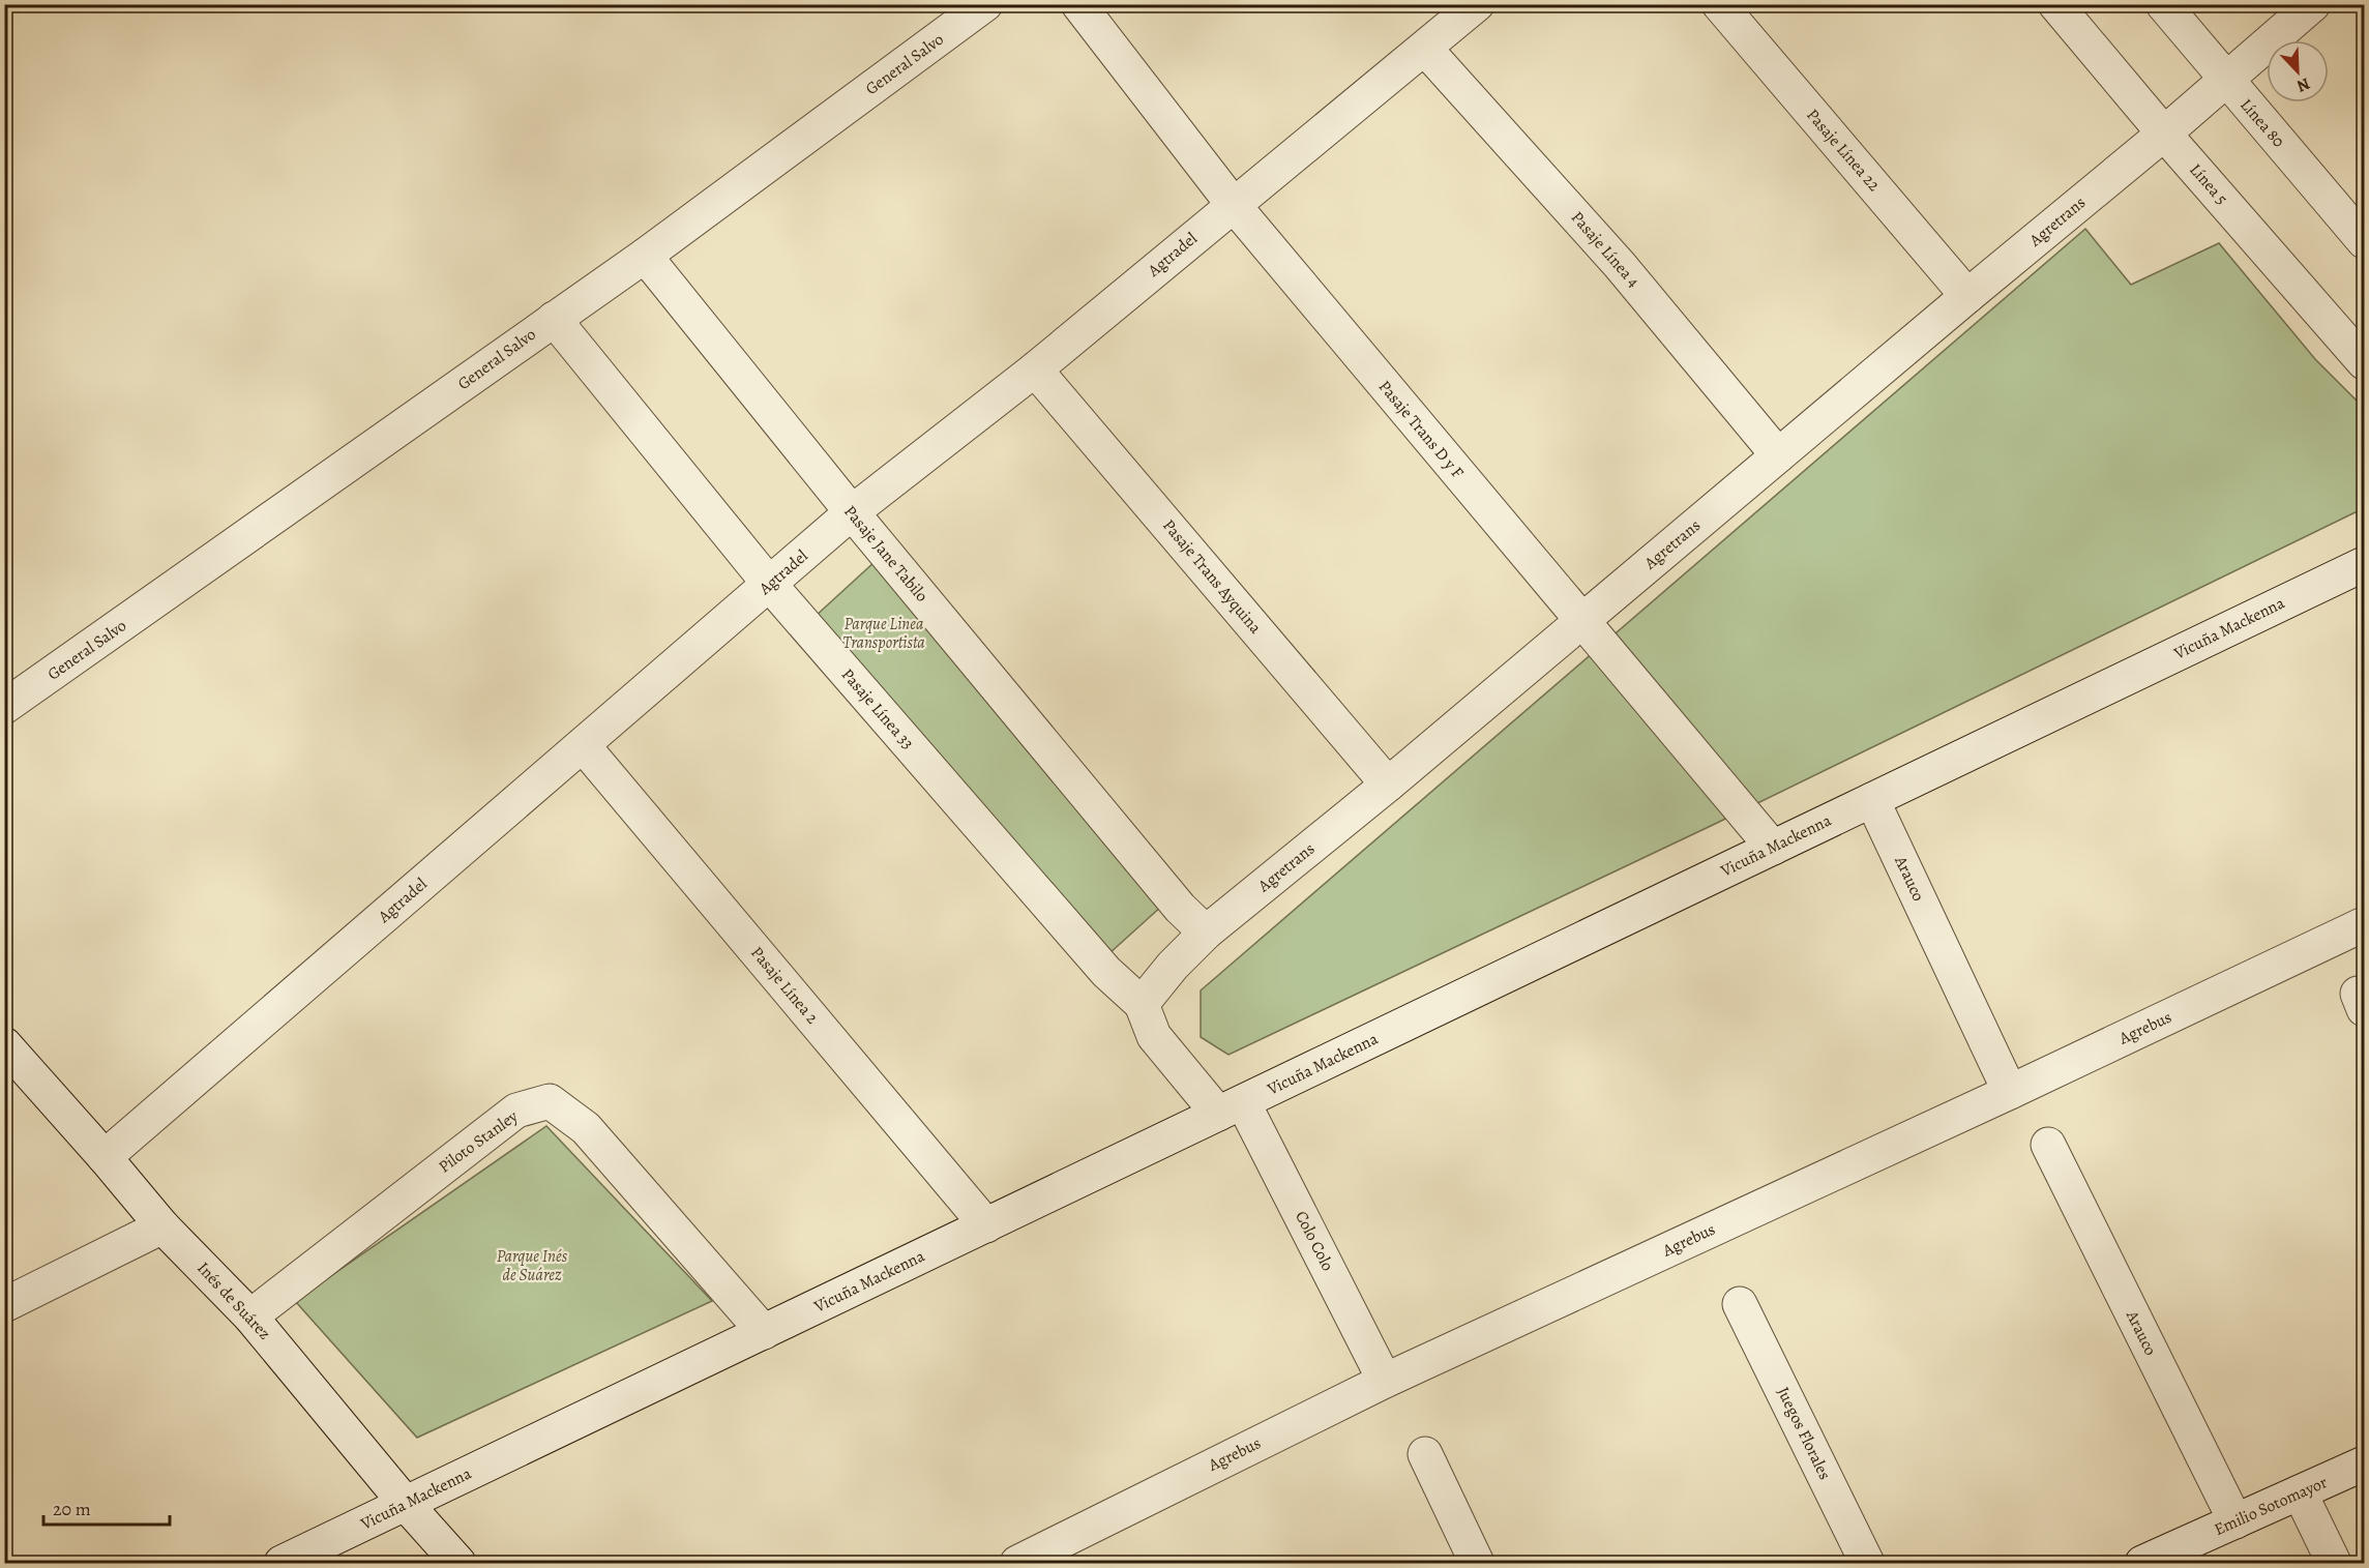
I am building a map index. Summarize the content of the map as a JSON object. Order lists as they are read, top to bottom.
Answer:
{
  "streets": {
    "street": [
      "General Salvo",
      "Línea 80",
      "Pasaje Línea 22",
      "Línea 5",
      "Agretrans",
      "Pasaje Línea 4",
      "Agtradel",
      "Pasaje Trans D y F",
      "Pasaje Jane Tabilo",
      "Pasaje Trans Ayquina",
      "Vicuña Mackenna",
      "Pasaje Línea 33",
      "Arauco",
      "Pasaje Línea 2",
      "Agrebus",
      "Piloto Stanley",
      "Colo Colo",
      "Inés de Suárez",
      "Juegos Florales",
      "Emilio Sotomayor"
    ]
  },
  "crossings": [
    ["General Salvo", "Pasaje Jane Tabilo"],
    ["General Salvo", "Pasaje Línea 33"],
    ["Línea 80", "Agretrans"],
    ["Pasaje Línea 22", "Agretrans"],
    ["Línea 5", "Agretrans"],
    ["Agretrans", "Pasaje Línea 4"],
    ["Agretrans", "Pasaje Trans D y F"],
    ["Agretrans", "Pasaje Jane Tabilo"],
    ["Agretrans", "Pasaje Trans Ayquina"],
    ["Agretrans", "Pasaje Línea 33"],
    ["Pasaje Línea 4", "Agtradel"],
    ["Agtradel", "Pasaje Trans D y F"],
    ["Agtradel", "Pasaje Jane Tabilo"],
    ["Agtradel", "Pasaje Trans Ayquina"],
    ["Agtradel", "Pasaje Línea 33"],
    ["Agtradel", "Pasaje Línea 2"],
    ["Agtradel", "Inés de Suárez"],
    ["Pasaje Trans D y F", "Vicuña Mackenna"],
    ["Vicuña Mackenna", "Arauco"],
    ["Vicuña Mackenna", "Pasaje Línea 2"],
    ["Vicuña Mackenna", "Piloto Stanley"],
    ["Vicuña Mackenna", "Colo Colo"],
    ["Vicuña Mackenna", "Inés de Suárez"],
    ["Arauco", "Agrebus"],
    ["Arauco", "Emilio Sotomayor"],
    ["Agrebus", "Colo Colo"],
    ["Piloto Stanley", "Inés de Suárez"]
  ],
  "parks": ["Parque Linea Transportista", "Parque Inés de Suárez"],
  "scale_bar": "20 m",
  "north": "bottom right"
}
